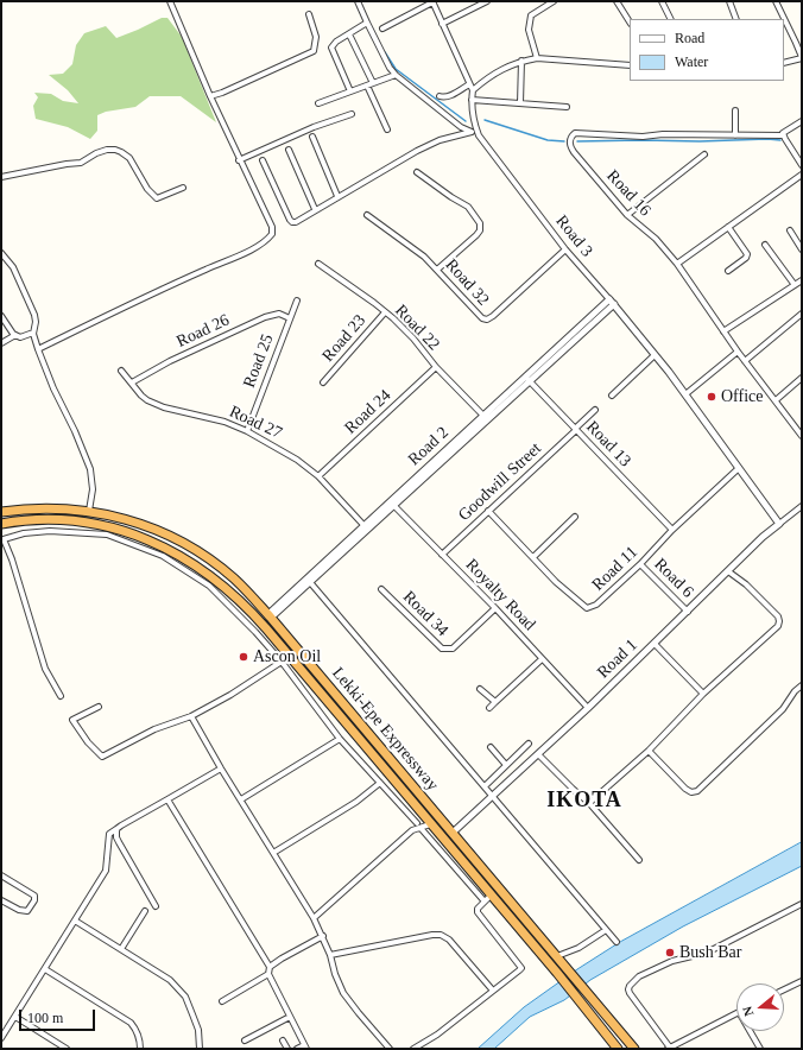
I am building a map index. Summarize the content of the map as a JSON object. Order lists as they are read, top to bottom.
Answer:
{
  "streets": {
    "highway": ["Lekki-Epe Expressway"],
    "street": [
      "Road 16",
      "Road 3",
      "Road 32",
      "Road 22",
      "Road 26",
      "Road 23",
      "Road 25",
      "Road 24",
      "Road 27",
      "Road 13",
      "Road 2",
      "Goodwill Street",
      "Road 11",
      "Road 6",
      "Royalty Road",
      "Road 34",
      "Road 1"
    ]
  },
  "crossings": [
    ["Road 3", "Road 32"],
    ["Road 3", "Road 2"],
    ["Road 3", "Road 11"],
    ["Road 3", "Road 1"],
    ["Road 22", "Road 23"],
    ["Road 22", "Road 24"],
    ["Road 22", "Road 2"],
    ["Road 26", "Road 25"],
    ["Road 26", "Road 27"],
    ["Road 25", "Road 27"],
    ["Road 24", "Road 27"],
    ["Road 27", "Road 2"],
    ["Road 13", "Road 2"],
    ["Road 13", "Goodwill Street"],
    ["Road 13", "Road 11"],
    ["Road 2", "Royalty Road"],
    ["Road 2", "Lekki-Epe Expressway"],
    ["Goodwill Street", "Road 11"],
    ["Goodwill Street", "Royalty Road"],
    ["Road 11", "Road 6"],
    ["Road 6", "Road 1"],
    ["Royalty Road", "Road 34"],
    ["Royalty Road", "Road 1"],
    ["Road 1", "Lekki-Epe Expressway"]
  ],
  "districts": ["IKOTA"],
  "places": ["Office", "Ascon Oil", "Bush Bar"],
  "legend": ["Road", "Water"],
  "scale_bar": "100 m",
  "north": "left"
}
